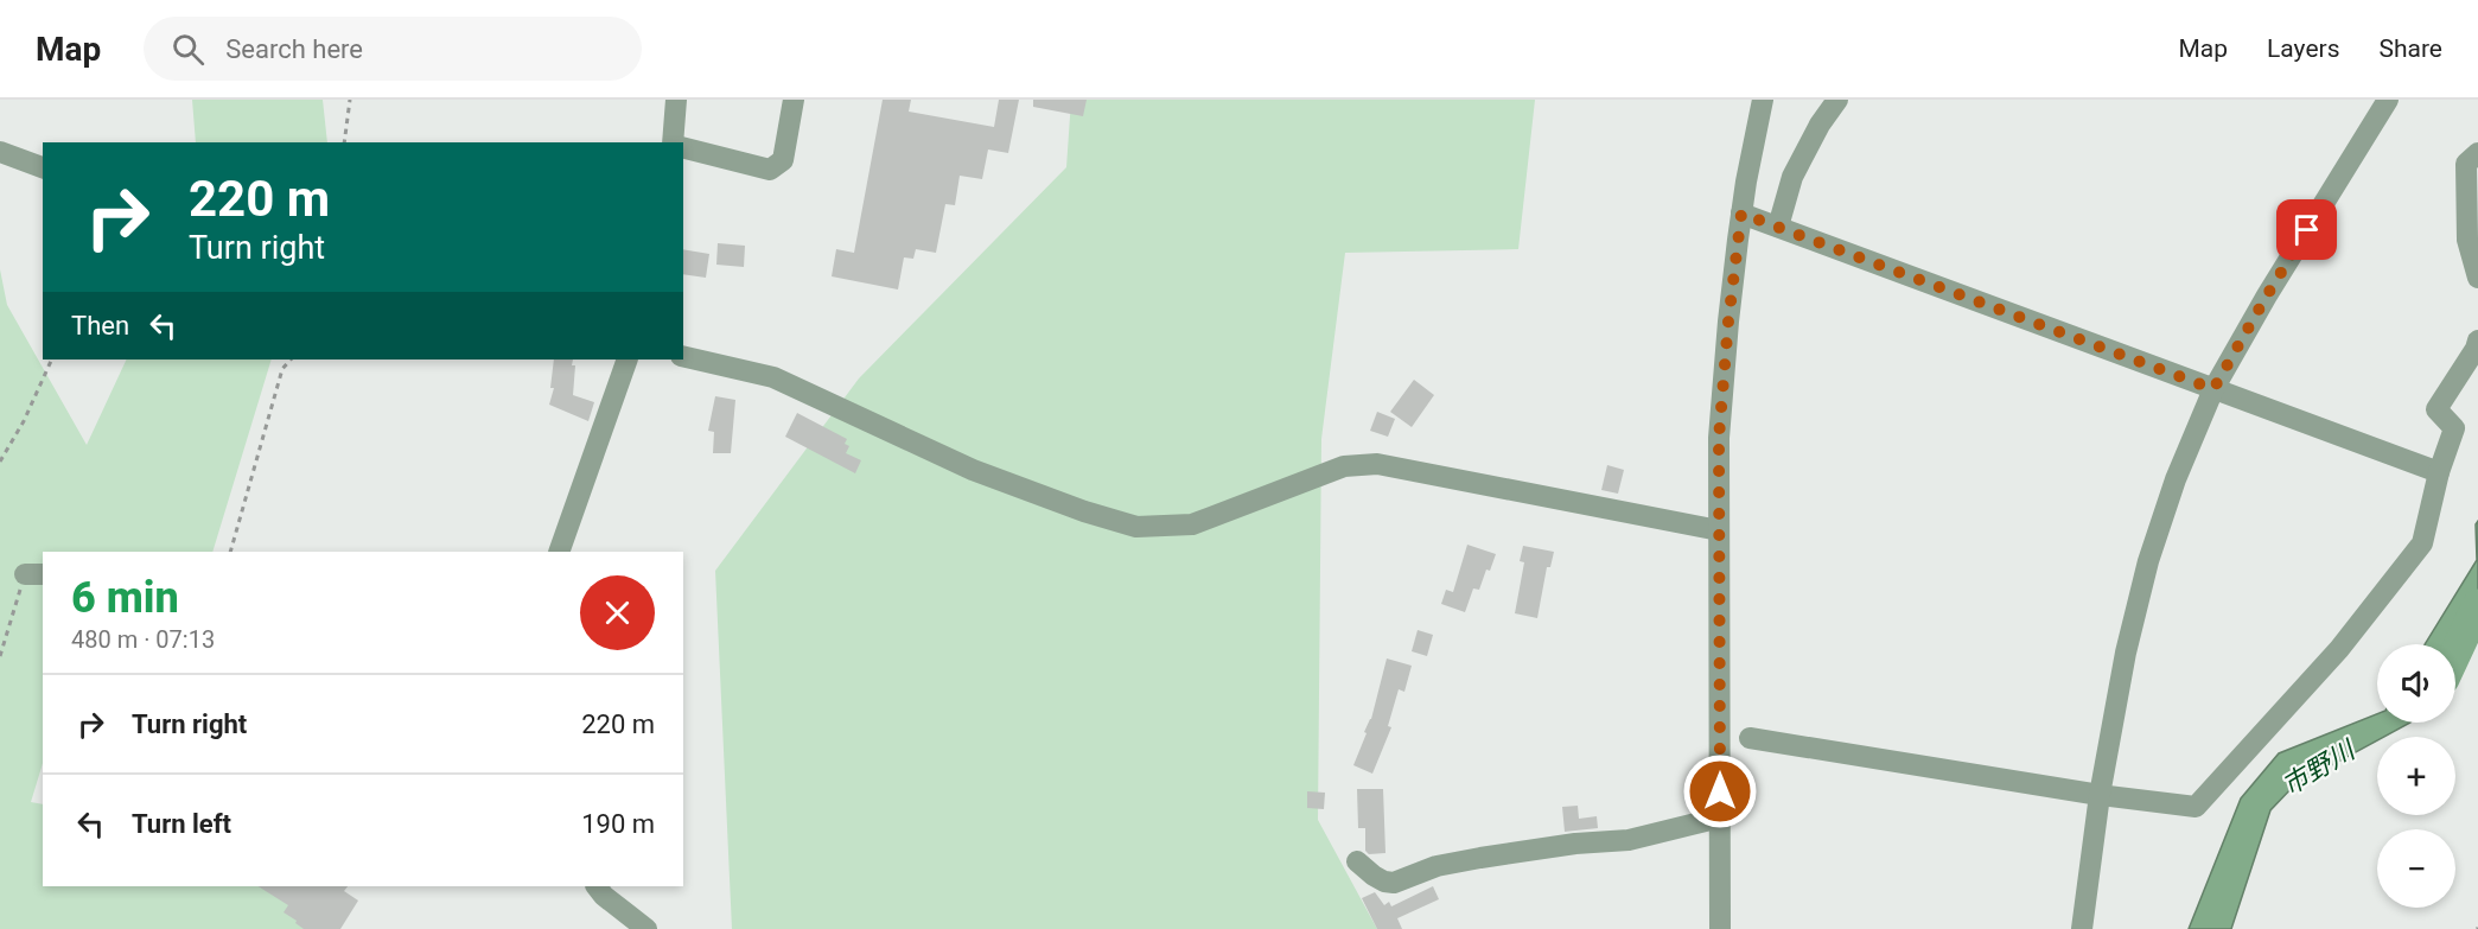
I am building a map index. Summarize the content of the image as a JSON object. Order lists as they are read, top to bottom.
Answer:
{
  "water": ["市野川"],
  "page": {
    "header": "Map",
    "search": "Search here",
    "nav": ["Map", "Layers", "Share"],
    "turn": ["220 m", "Turn right"],
    "then": "Then",
    "heading": ["6 min", "480 m · 07:13"],
    "map_buttons": ["+", "−"],
    "list": [
      {
        "name": "Turn right",
        "value": "220 m"
      },
      {
        "name": "Turn left",
        "value": "190 m"
      }
    ]
  }
}
